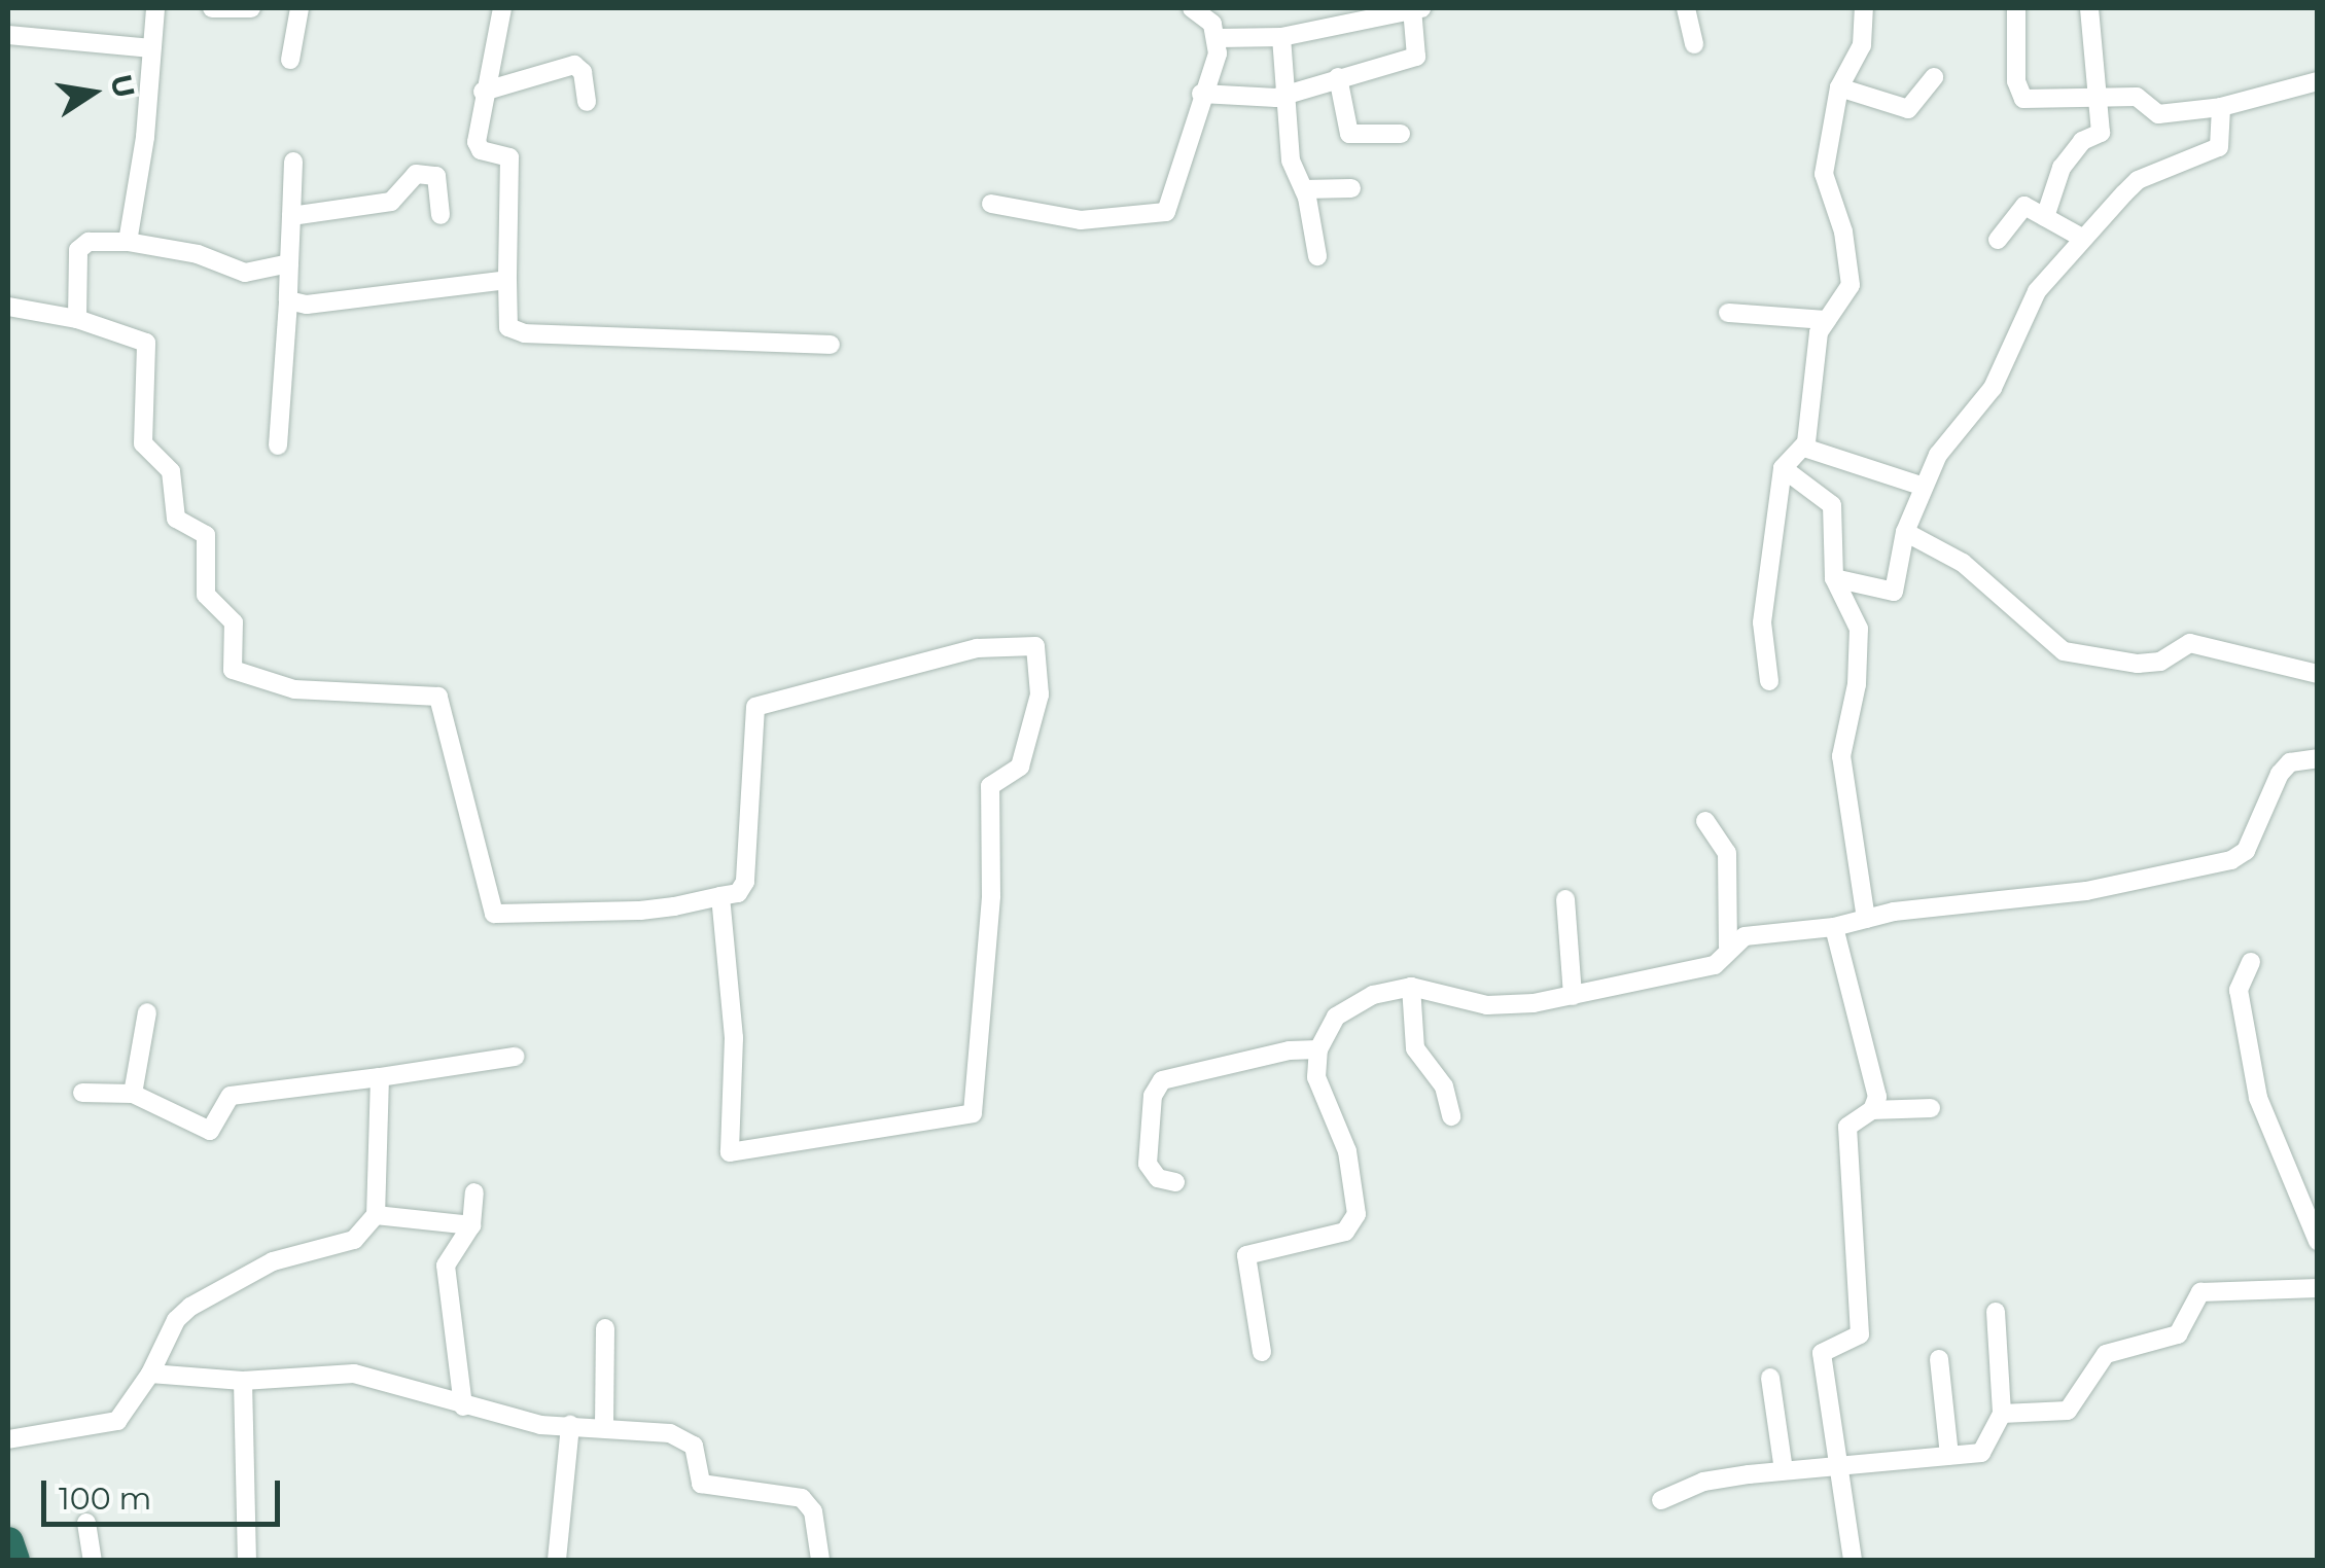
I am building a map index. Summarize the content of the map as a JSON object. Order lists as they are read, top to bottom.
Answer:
{
  "scale_bar": "100 m",
  "north": "right"
}
